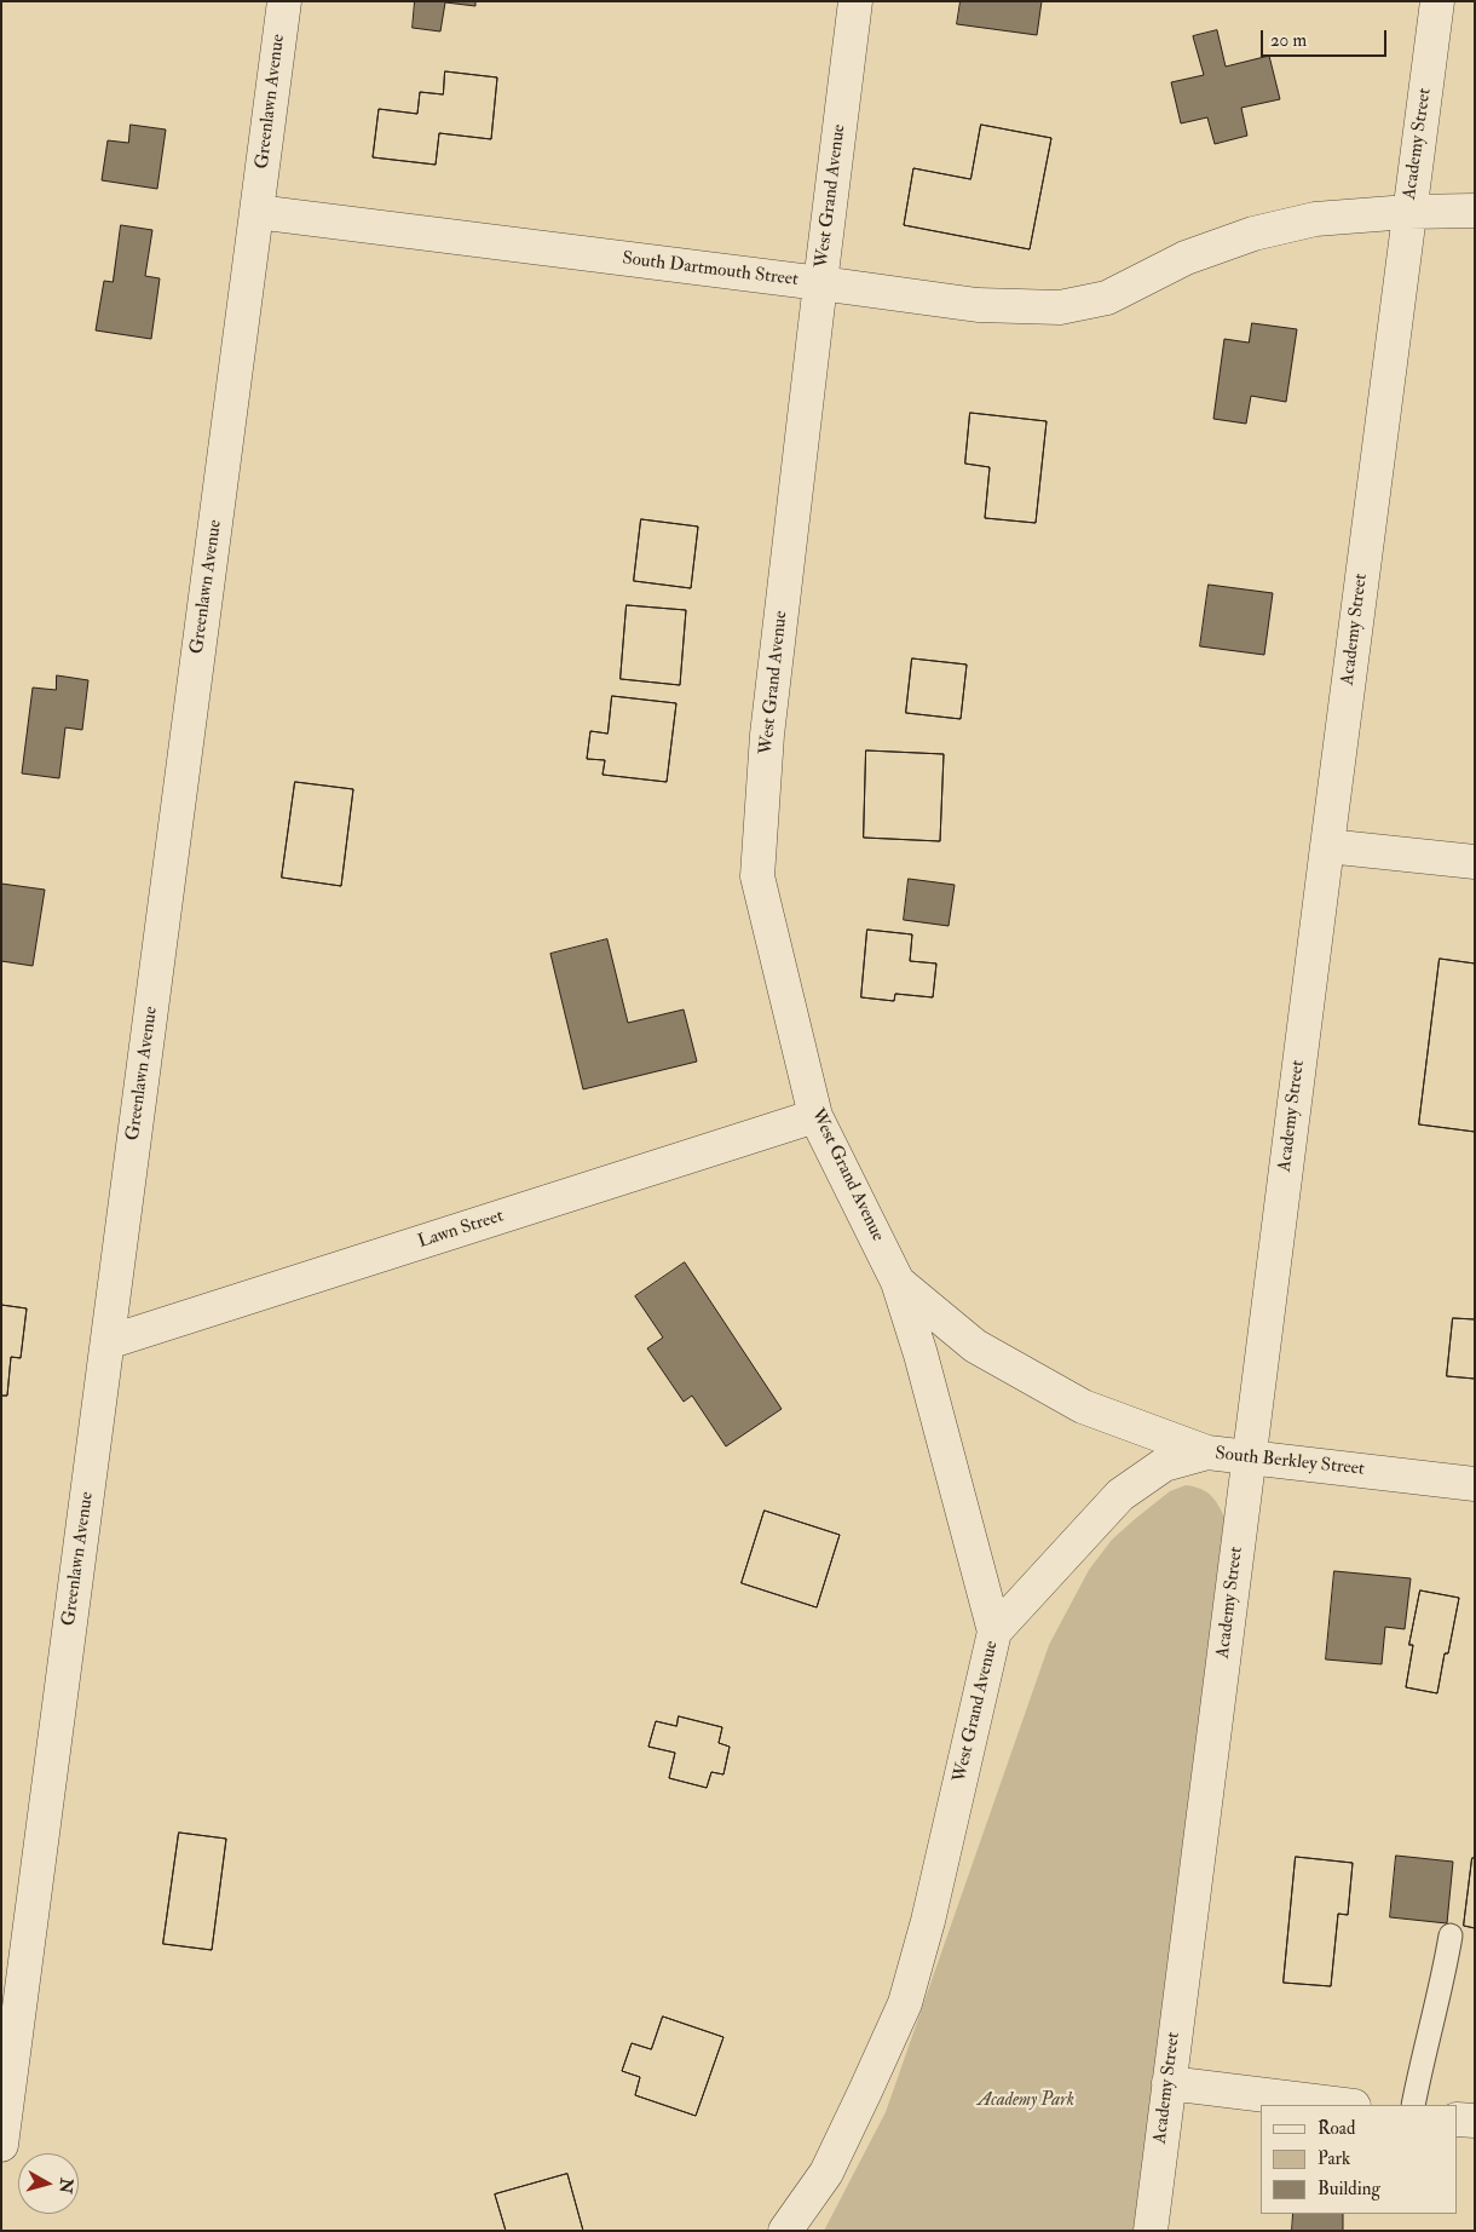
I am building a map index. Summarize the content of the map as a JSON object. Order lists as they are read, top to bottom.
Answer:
{
  "streets": {
    "street": [
      "Greenlawn Avenue",
      "Academy Street",
      "West Grand Avenue",
      "South Dartmouth Street",
      "Lawn Street",
      "South Berkley Street"
    ]
  },
  "crossings": [
    ["Greenlawn Avenue", "South Dartmouth Street"],
    ["Greenlawn Avenue", "Lawn Street"],
    ["Academy Street", "South Dartmouth Street"],
    ["Academy Street", "South Berkley Street"],
    ["West Grand Avenue", "South Dartmouth Street"],
    ["West Grand Avenue", "Lawn Street"],
    ["West Grand Avenue", "South Berkley Street"]
  ],
  "parks": ["Academy Park"],
  "legend": ["Road", "Park", "Building"],
  "scale_bar": "20 m",
  "north": "right"
}
